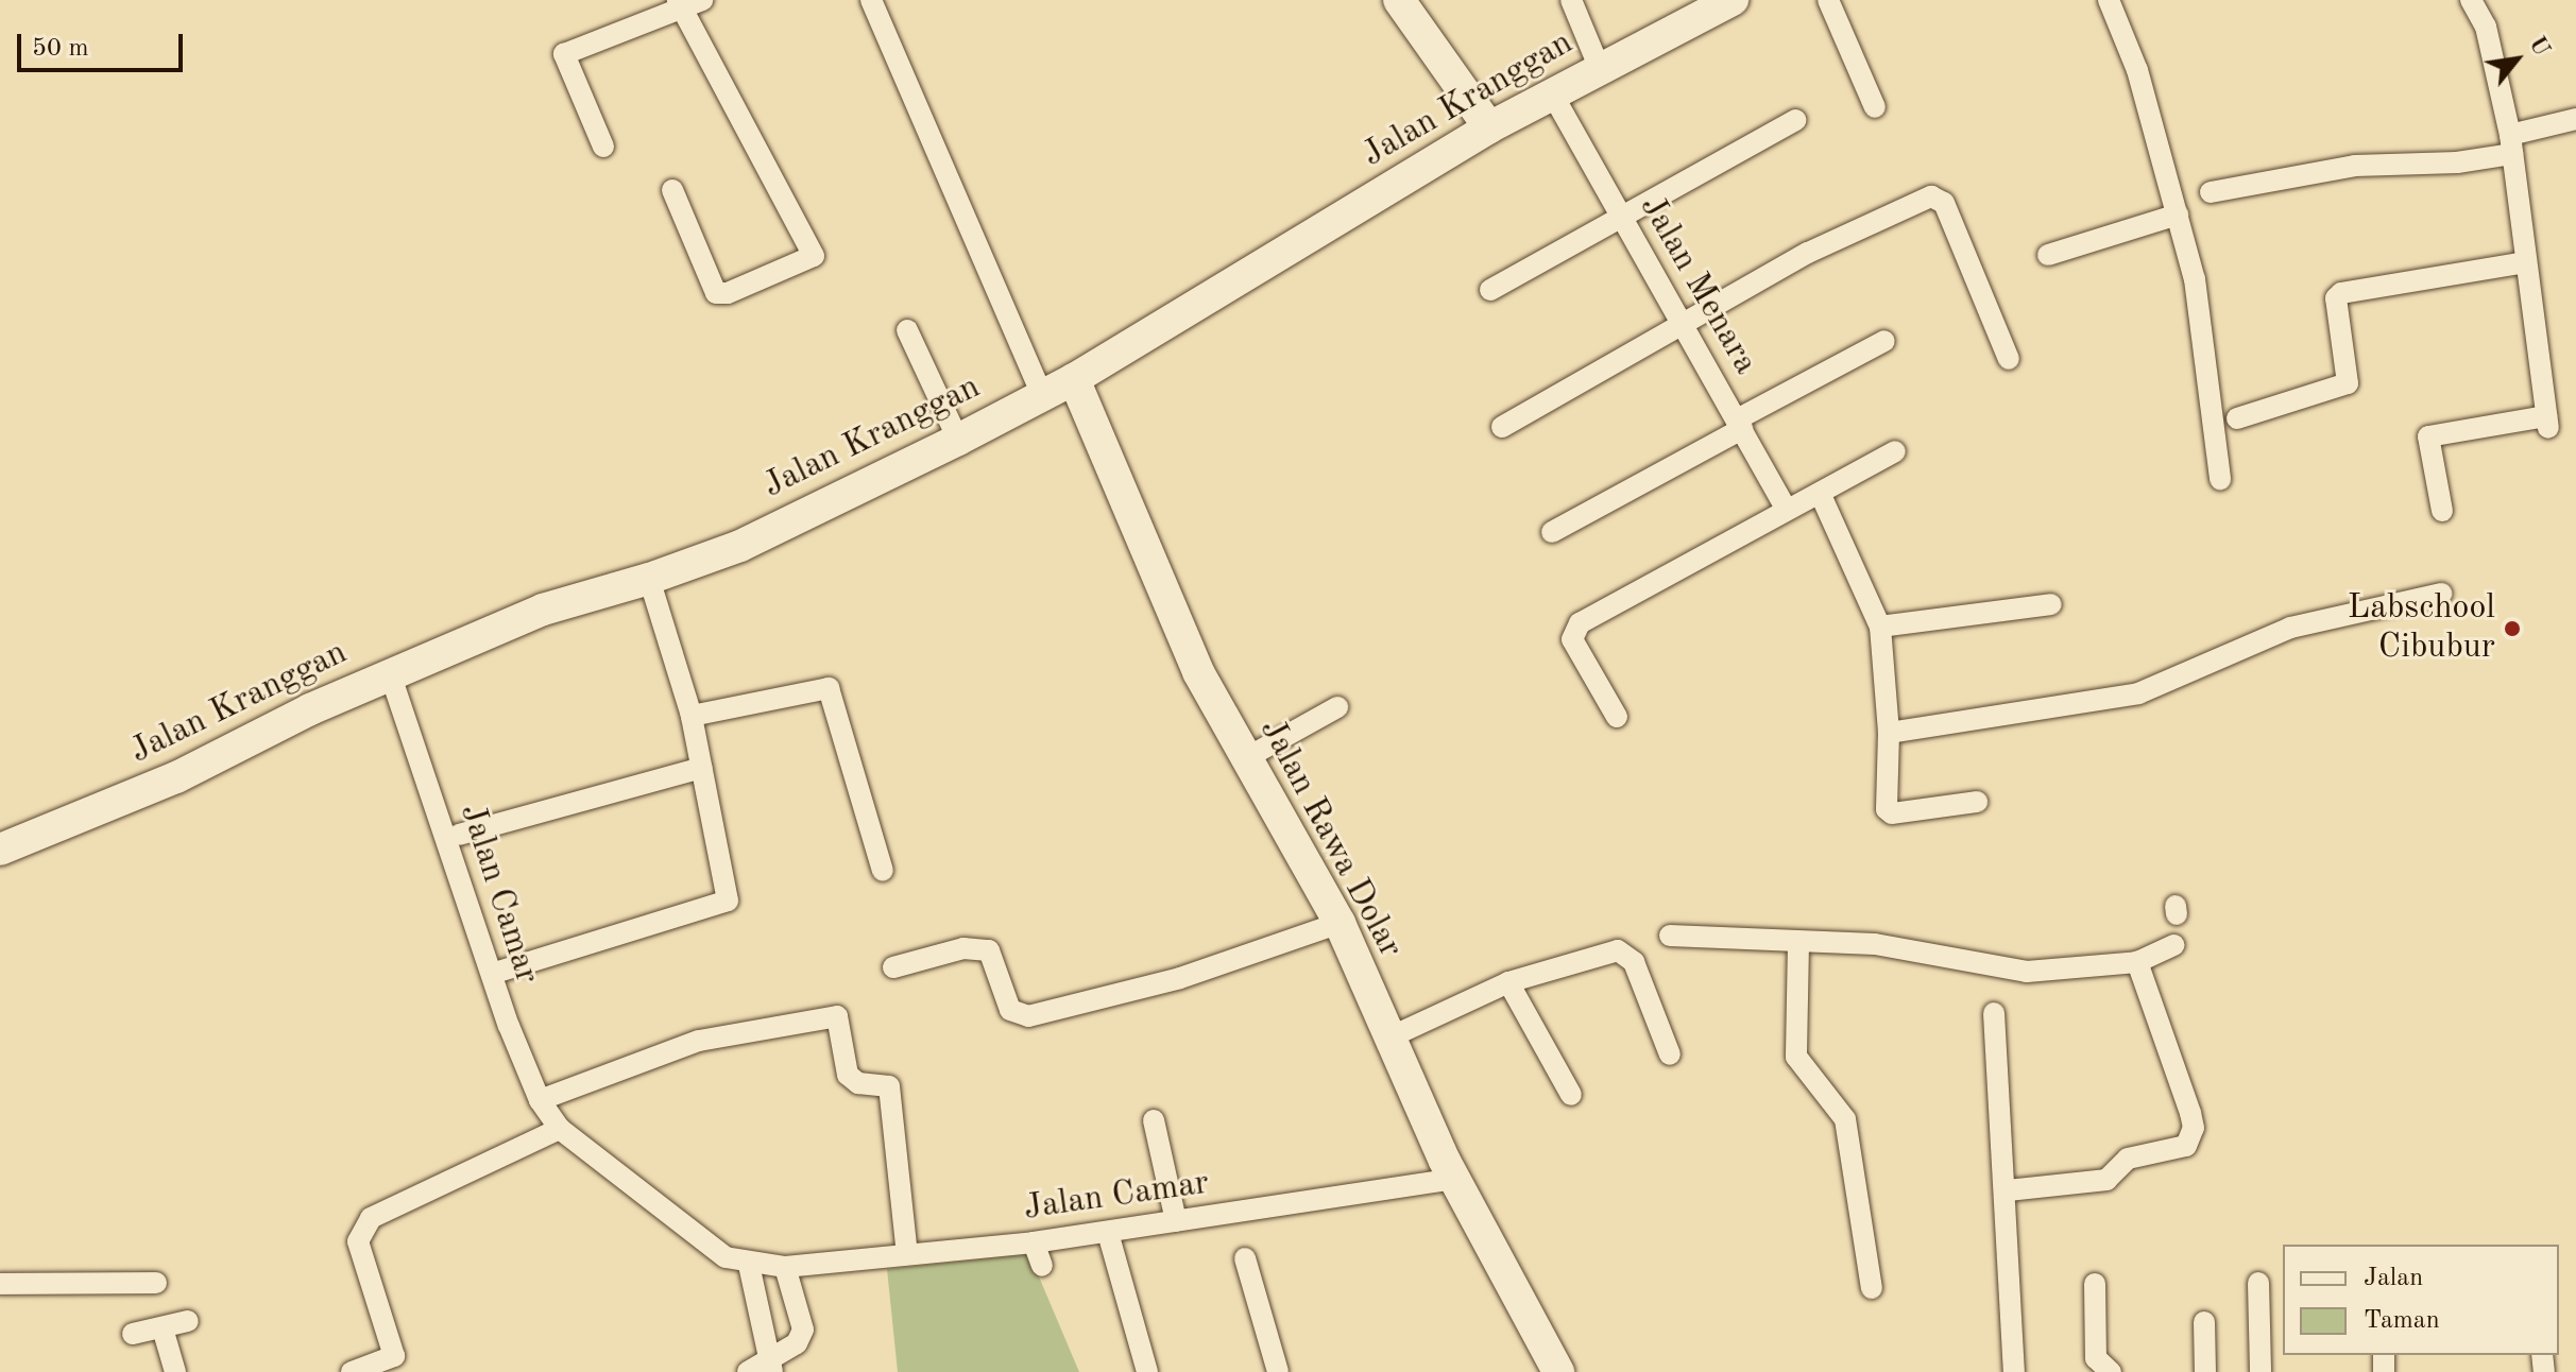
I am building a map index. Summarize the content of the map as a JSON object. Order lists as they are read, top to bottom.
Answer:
{
  "streets": {
    "main road": ["Jalan Kranggan", "Jalan Rawa Dolar"],
    "street": ["Jalan Menara", "Jalan Camar"]
  },
  "crossings": [
    ["Jalan Kranggan", "Jalan Menara"],
    ["Jalan Kranggan", "Jalan Rawa Dolar"],
    ["Jalan Kranggan", "Jalan Camar"],
    ["Jalan Rawa Dolar", "Jalan Camar"]
  ],
  "places": ["Labschool Cibubur"],
  "legend": ["Jalan", "Taman"],
  "scale_bar": "50 m",
  "north": "top right"
}
